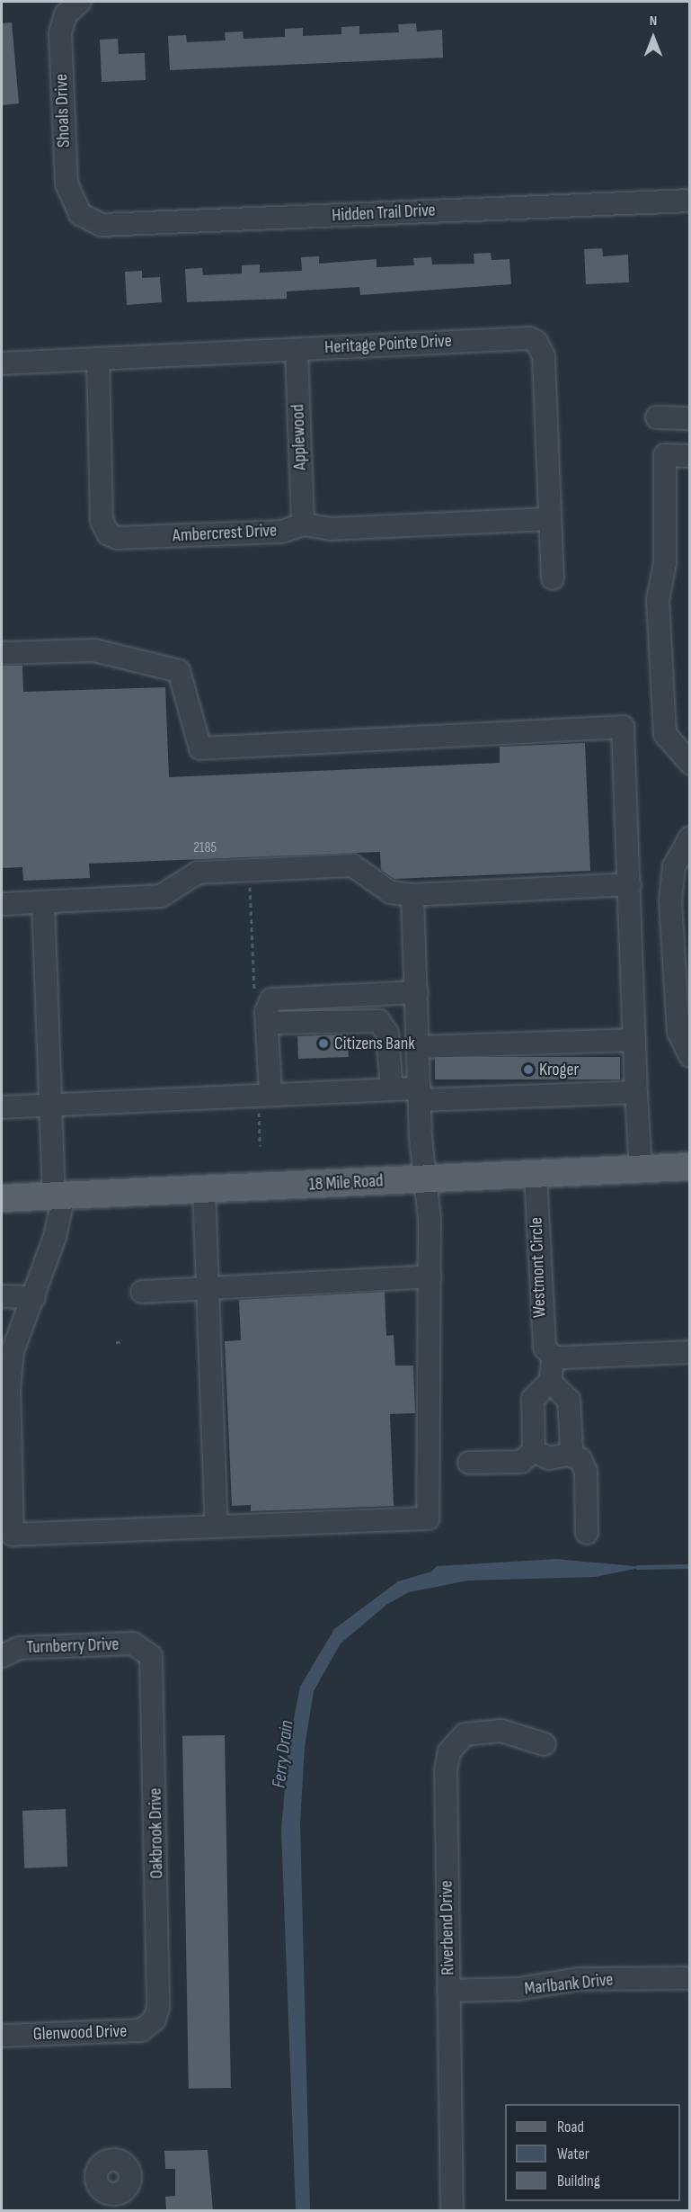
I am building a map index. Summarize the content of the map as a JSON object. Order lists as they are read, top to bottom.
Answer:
{
  "streets": {
    "main road": ["18 Mile Road"],
    "street": [
      "Shoals Drive",
      "Hidden Trail Drive",
      "Heritage Pointe Drive",
      "Applewood",
      "Ambercrest Drive",
      "Westmont Circle",
      "Turnberry Drive",
      "Oakbrook Drive",
      "Riverbend Drive",
      "Marlbank Drive",
      "Glenwood Drive"
    ]
  },
  "crossings": [
    ["Shoals Drive", "Hidden Trail Drive"],
    ["Heritage Pointe Drive", "Applewood"],
    ["Heritage Pointe Drive", "Ambercrest Drive"],
    ["Applewood", "Ambercrest Drive"],
    ["18 Mile Road", "Westmont Circle"],
    ["Turnberry Drive", "Oakbrook Drive"],
    ["Oakbrook Drive", "Glenwood Drive"],
    ["Riverbend Drive", "Marlbank Drive"]
  ],
  "water": ["Ferry Drain"],
  "places": ["Citizens Bank", "Kroger"],
  "house_numbers": ["2185"],
  "legend": ["Road", "Water", "Building"],
  "north": "top"
}
